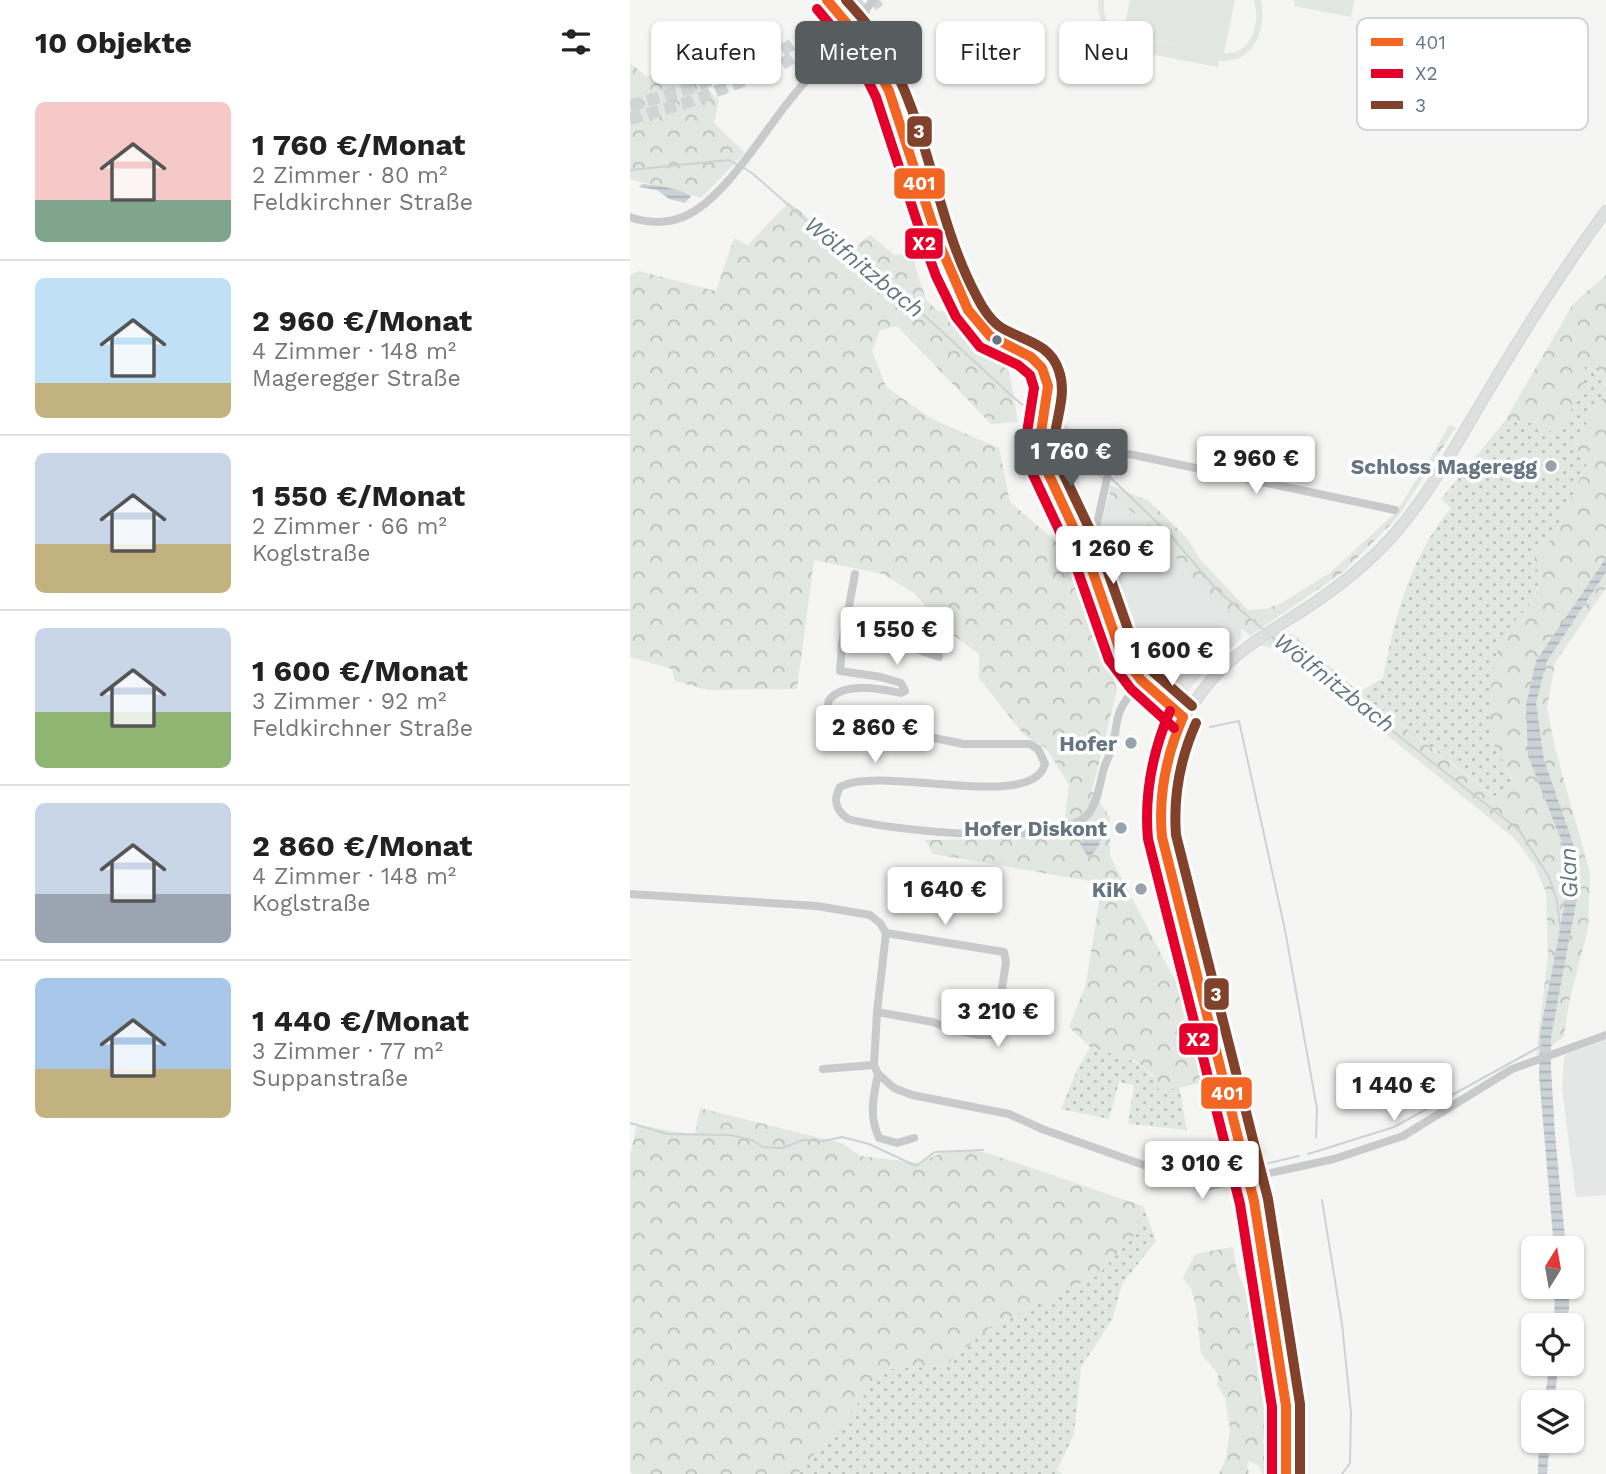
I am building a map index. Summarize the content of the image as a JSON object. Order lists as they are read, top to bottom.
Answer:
{
  "water": ["Wölfnitzbach", "Glan"],
  "places": [
    "Schloss Mageregg",
    "Hofer",
    "Hofer Diskont",
    "KiK"
  ],
  "lines": ["transit line 401", "transit line 3", "transit line X2"],
  "legend": ["401", "X2", "3"],
  "north": "top",
  "page": {
    "heading": "10 Objekte",
    "chip": [
      "Kaufen",
      "Mieten",
      "Filter",
      "Neu"
    ],
    "list": [
      {
        "name": "1 760 €/Monat",
        "note": "2 Zimmer · 80 m² · Feldkirchner Straße"
      },
      {
        "name": "2 960 €/Monat",
        "note": "4 Zimmer · 148 m² · Mageregger Straße"
      },
      {
        "name": "1 550 €/Monat",
        "note": "2 Zimmer · 66 m² · Koglstraße"
      },
      {
        "name": "1 600 €/Monat",
        "note": "3 Zimmer · 92 m² · Feldkirchner Straße"
      },
      {
        "name": "2 860 €/Monat",
        "note": "4 Zimmer · 148 m² · Koglstraße"
      },
      {
        "name": "1 440 €/Monat",
        "note": "3 Zimmer · 77 m² · Suppanstraße"
      }
    ],
    "price": [
      "1 760 €",
      "2 960 €",
      "1 260 €",
      "1 550 €",
      "1 600 €",
      "2 860 €",
      "1 640 €",
      "3 210 €",
      "1 440 €",
      "3 010 €"
    ]
  }
}
